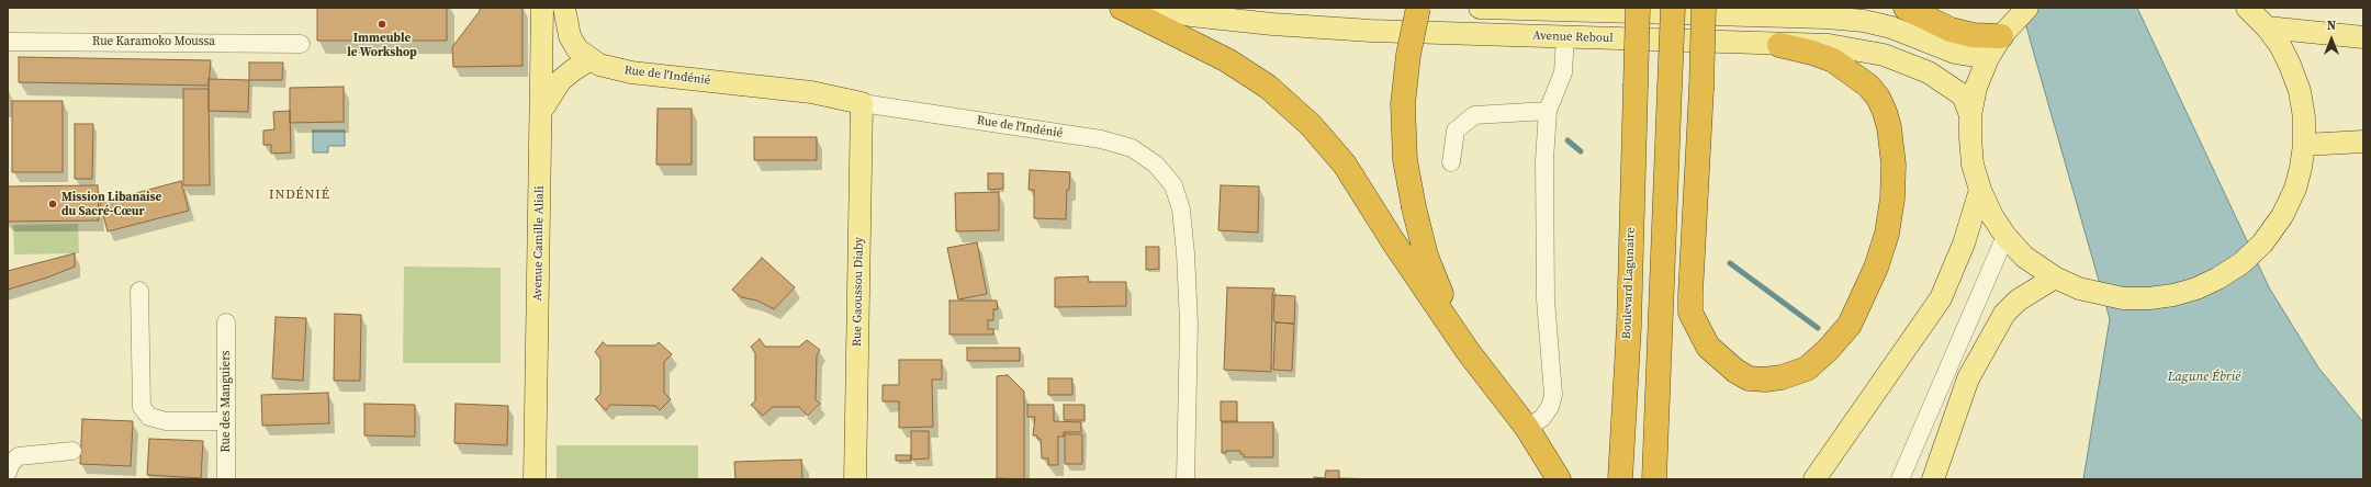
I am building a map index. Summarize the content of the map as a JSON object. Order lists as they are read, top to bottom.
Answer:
{
  "streets": {
    "highway": ["Boulevard Lagunaire"],
    "main road": [
      "Avenue Reboul",
      "Rue de l'Indénié",
      "Avenue Camille Aliali",
      "Rue Gaoussou Diaby"
    ],
    "street": ["Rue Karamoko Moussa", "Rue des Manguiers"]
  },
  "crossings": [
    ["Rue de l'Indénié", "Rue Gaoussou Diaby"]
  ],
  "districts": ["INDÉNIÉ"],
  "water": ["Lagune Ébrié"],
  "places": ["Immeuble le Workshop", "Mission Libanaise du Sacré-Cœur"],
  "north": "top"
}
